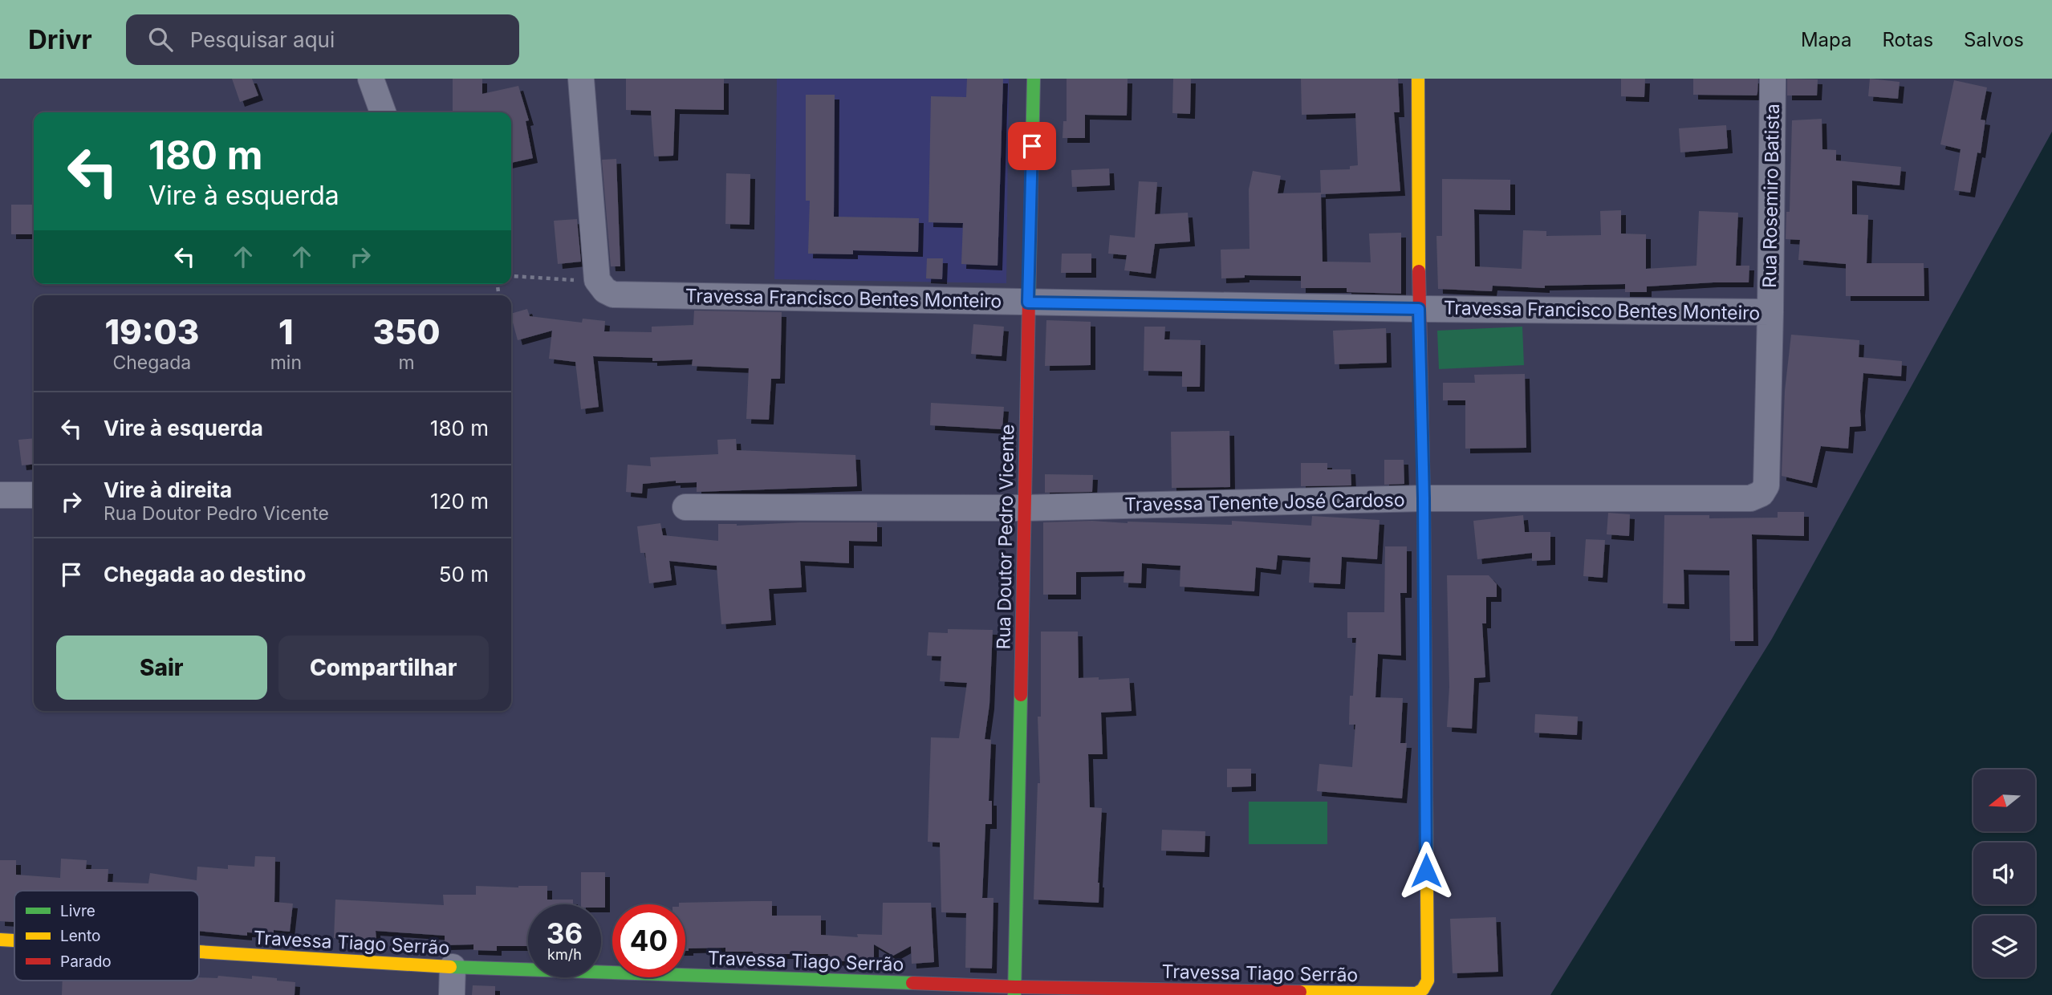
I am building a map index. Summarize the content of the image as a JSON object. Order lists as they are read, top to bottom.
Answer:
{
  "streets": {
    "street": [
      "Rua Rosemiro Batista",
      "Travessa Francisco Bentes Monteiro",
      "Travessa Tenente José Cardoso",
      "Rua Doutor Pedro Vicente",
      "Travessa Tiago Serrão"
    ]
  },
  "crossings": [
    ["Rua Rosemiro Batista", "Travessa Francisco Bentes Monteiro"],
    ["Rua Rosemiro Batista", "Travessa Tenente José Cardoso"],
    ["Travessa Francisco Bentes Monteiro", "Travessa Tenente José Cardoso"],
    ["Travessa Francisco Bentes Monteiro", "Rua Doutor Pedro Vicente"],
    ["Travessa Tenente José Cardoso", "Rua Doutor Pedro Vicente"],
    ["Rua Doutor Pedro Vicente", "Travessa Tiago Serrão"]
  ],
  "legend": ["Livre", "Lento", "Parado"],
  "north": "left",
  "page": {
    "header": "Drivr",
    "search": "Pesquisar aqui",
    "nav": ["Mapa", "Rotas", "Salvos"],
    "turn": ["180 m", "Vire à esquerda"],
    "eta": [
      "19:03",
      "Chegada",
      "1",
      "min",
      "350",
      "m"
    ],
    "list": [
      {
        "name": "Vire à esquerda",
        "value": "180 m"
      },
      {
        "name": "Vire à direita",
        "note": "Rua Doutor Pedro Vicente",
        "value": "120 m"
      },
      {
        "name": "Chegada ao destino",
        "value": "50 m"
      }
    ],
    "buttons": ["Sair", "Compartilhar"],
    "speed": "36 km/h",
    "limit": "40"
  }
}
